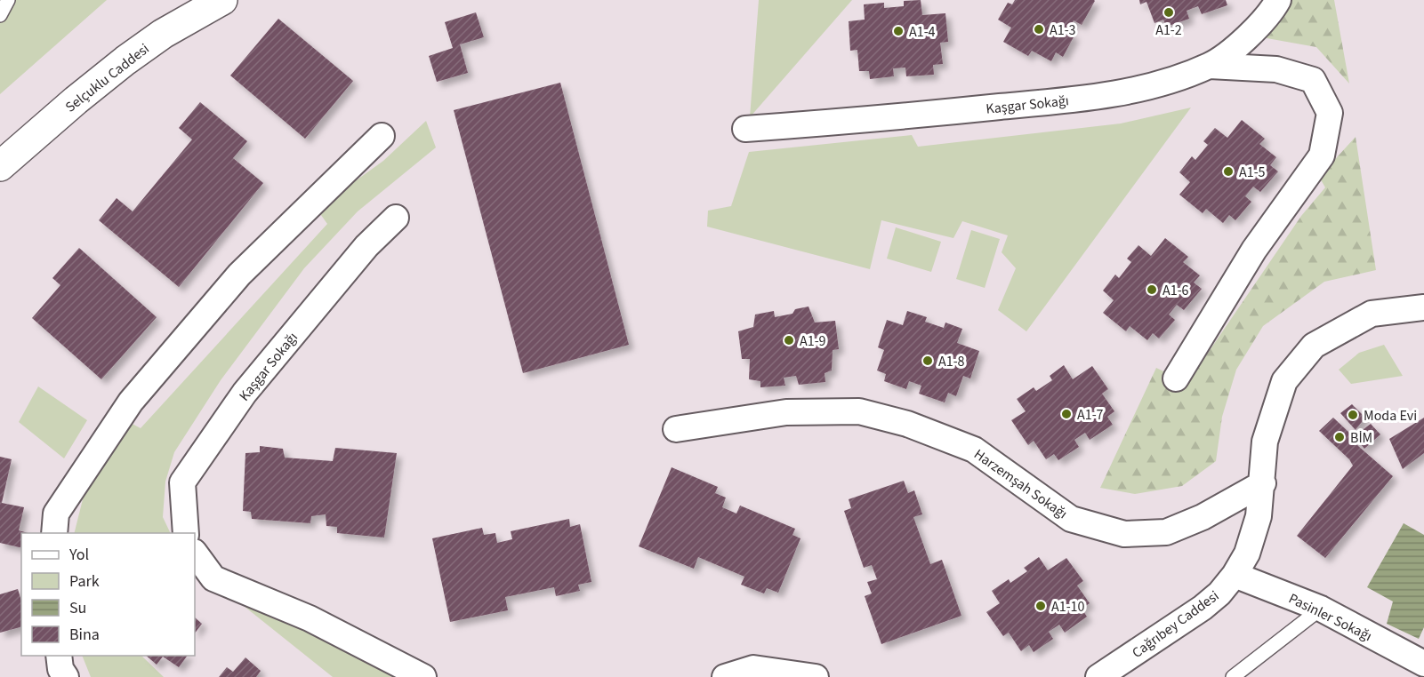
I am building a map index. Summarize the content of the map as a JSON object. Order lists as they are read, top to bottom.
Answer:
{
  "streets": {
    "street": [
      "Selçuklu Caddesi",
      "Kaşgar Sokağı",
      "Harzemşah Sokağı",
      "Pasinler Sokağı",
      "Cağrıbey Caddesi"
    ]
  },
  "crossings": [
    ["Harzemşah Sokağı", "Cağrıbey Caddesi"],
    ["Pasinler Sokağı", "Cağrıbey Caddesi"]
  ],
  "places": [
    "A1-2",
    "A1-3",
    "A1-4",
    "A1-5",
    "A1-6",
    "A1-9",
    "A1-8",
    "A1-7",
    "Moda Evi",
    "BİM",
    "A1-10"
  ],
  "legend": [
    "Yol",
    "Park",
    "Su",
    "Bina"
  ]
}
